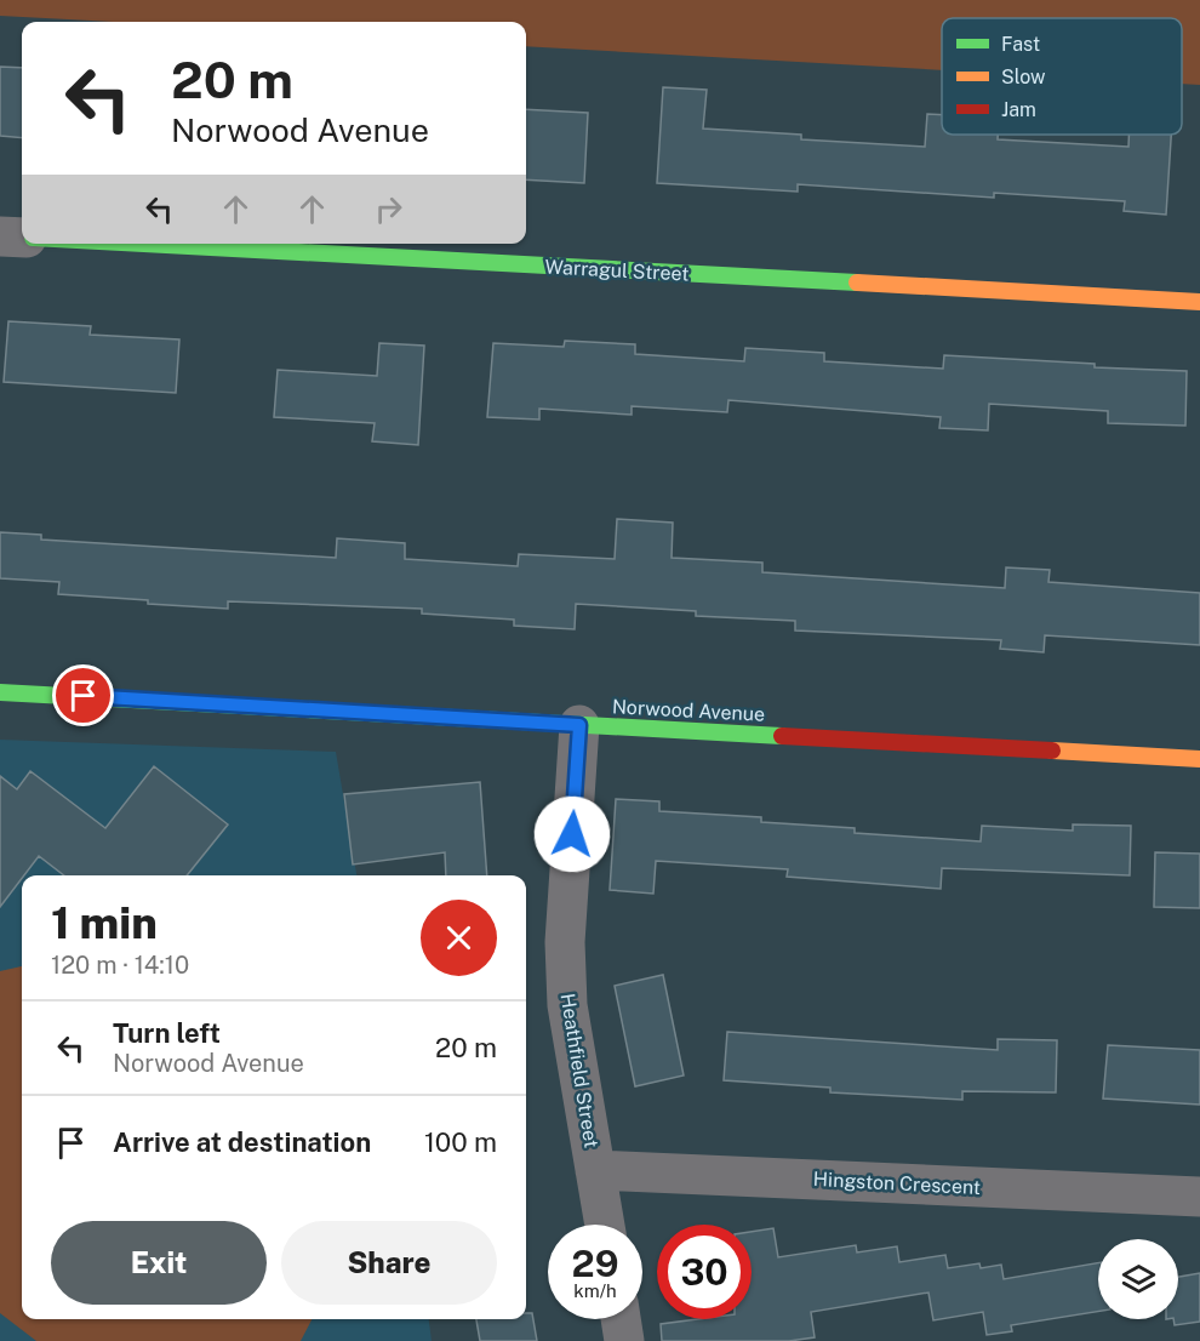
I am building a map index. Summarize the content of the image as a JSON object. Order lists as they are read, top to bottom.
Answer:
{
  "streets": {
    "street": [
      "Warragul Street",
      "Norwood Avenue",
      "Heathfield Street",
      "Hingston Crescent"
    ]
  },
  "crossings": [
    ["Norwood Avenue", "Heathfield Street"],
    ["Heathfield Street", "Hingston Crescent"]
  ],
  "legend": ["Fast", "Slow", "Jam"],
  "page": {
    "turn": ["20 m", "Norwood Avenue"],
    "heading": ["1 min", "120 m · 14:10"],
    "list": [
      {
        "name": "Turn left",
        "note": "Norwood Avenue",
        "value": "20 m"
      },
      {
        "name": "Arrive at destination",
        "value": "100 m"
      }
    ],
    "buttons": ["Exit", "Share"],
    "speed": "29 km/h",
    "limit": "30"
  }
}
